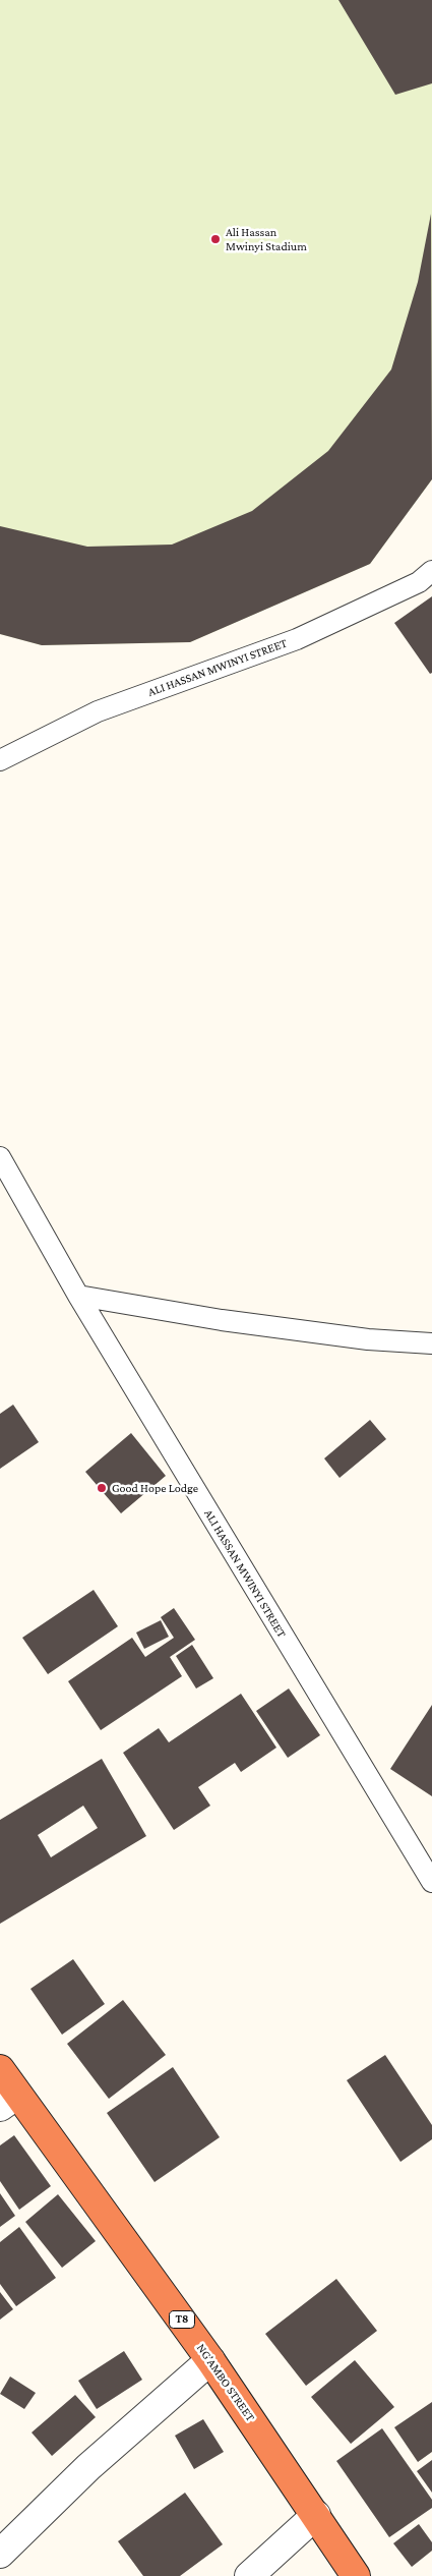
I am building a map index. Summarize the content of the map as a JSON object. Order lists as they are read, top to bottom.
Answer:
{
  "streets": {
    "highway": ["T8", "NG’AMBO STREET"],
    "lane": ["ALI HASSAN MWINYI STREET"]
  },
  "places": ["Ali Hassan Mwinyi Stadium", "Good Hope Lodge"]
}
